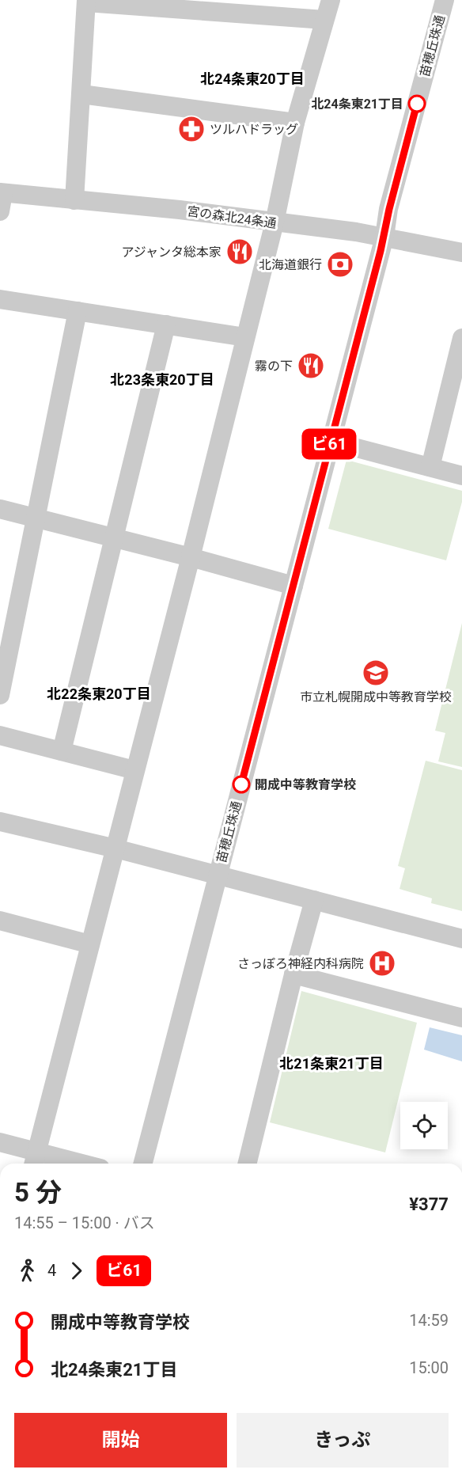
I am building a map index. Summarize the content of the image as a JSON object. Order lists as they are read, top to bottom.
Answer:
{
  "streets": {
    "street": ["苗穂丘珠通", "宮の森北24条通"]
  },
  "crossings": [
    ["苗穂丘珠通", "宮の森北24条通"]
  ],
  "districts": [
    "北24条東20丁目",
    "北23条東20丁目",
    "北22条東20丁目",
    "北21条東21丁目"
  ],
  "places": {
    "other": ["北24条東21丁目", "開成中等教育学校"],
    "pharmacy": ["ツルハドラッグ"],
    "restaurant": ["アジャンタ総本家", "霧の下"],
    "bank": ["北海道銀行"],
    "school or university": ["市立札幌開成中等教育学校"],
    "hospital": ["さっぽろ神経内科病院"]
  },
  "lines": ["bus line ビ61"],
  "page": {
    "on_map": "ビ61",
    "heading": ["5 分", "14:55 – 15:00 · バス", "¥377"],
    "legs": ["4", "ビ61"],
    "list": [
      {
        "name": "開成中等教育学校",
        "value": "14:59"
      },
      {
        "name": "北24条東21丁目",
        "value": "15:00"
      }
    ],
    "buttons": ["開始", "きっぷ"]
  }
}
